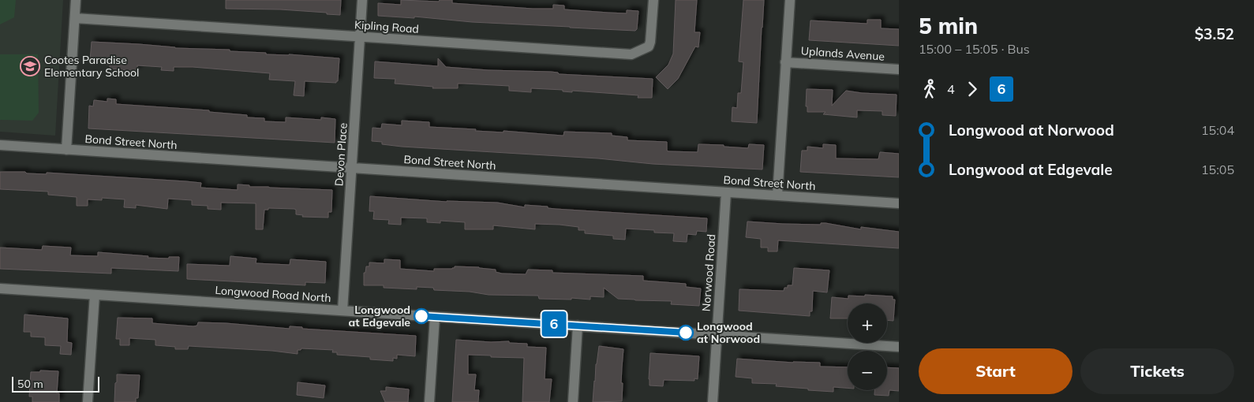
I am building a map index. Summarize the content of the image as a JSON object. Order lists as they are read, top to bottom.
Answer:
{
  "streets": {
    "street": [
      "Kipling Road",
      "Uplands Avenue",
      "Bond Street North",
      "Devon Place",
      "Norwood Road",
      "Longwood Road North"
    ]
  },
  "crossings": [
    ["Kipling Road", "Devon Place"],
    ["Bond Street North", "Devon Place"],
    ["Bond Street North", "Norwood Road"],
    ["Devon Place", "Longwood Road North"],
    ["Norwood Road", "Longwood Road North"]
  ],
  "places": {
    "school or university": ["Cootes Paradise Elementary School"],
    "other": ["Longwood at Edgevale", "Longwood at Norwood"]
  },
  "lines": ["bus line 6"],
  "scale_bar": "50 m",
  "page": {
    "on_map": "6",
    "heading": ["5 min", "15:00 – 15:05 · Bus", "$3.52"],
    "legs": ["4", "6"],
    "list": [
      {
        "name": "Longwood at Norwood",
        "value": "15:04"
      },
      {
        "name": "Longwood at Edgevale",
        "value": "15:05"
      }
    ],
    "map_buttons": ["+", "−"],
    "buttons": ["Start", "Tickets"],
    "scale": "50 m"
  }
}
